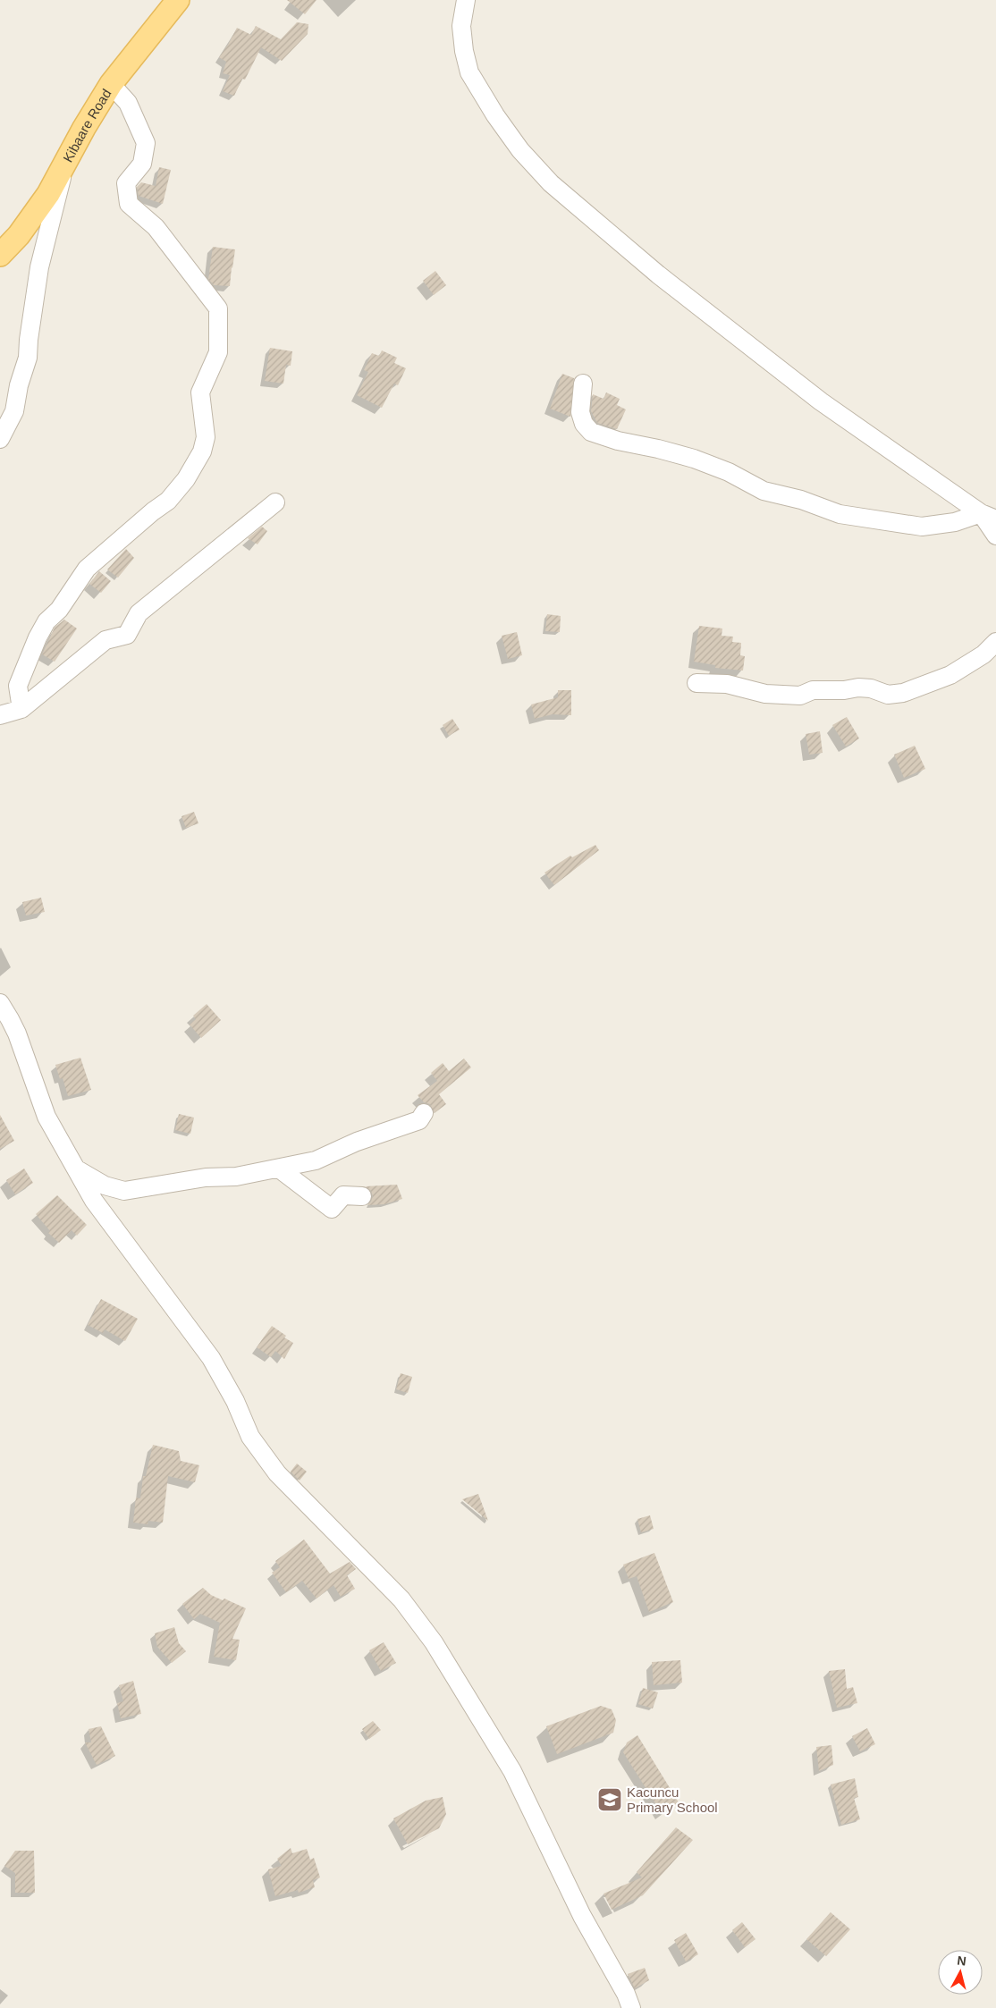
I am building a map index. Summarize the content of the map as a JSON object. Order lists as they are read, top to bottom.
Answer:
{
  "streets": {
    "main road": ["Kibaare Road"]
  },
  "places": {
    "school or university": ["Kacuncu Primary School"]
  },
  "north": "top"
}
